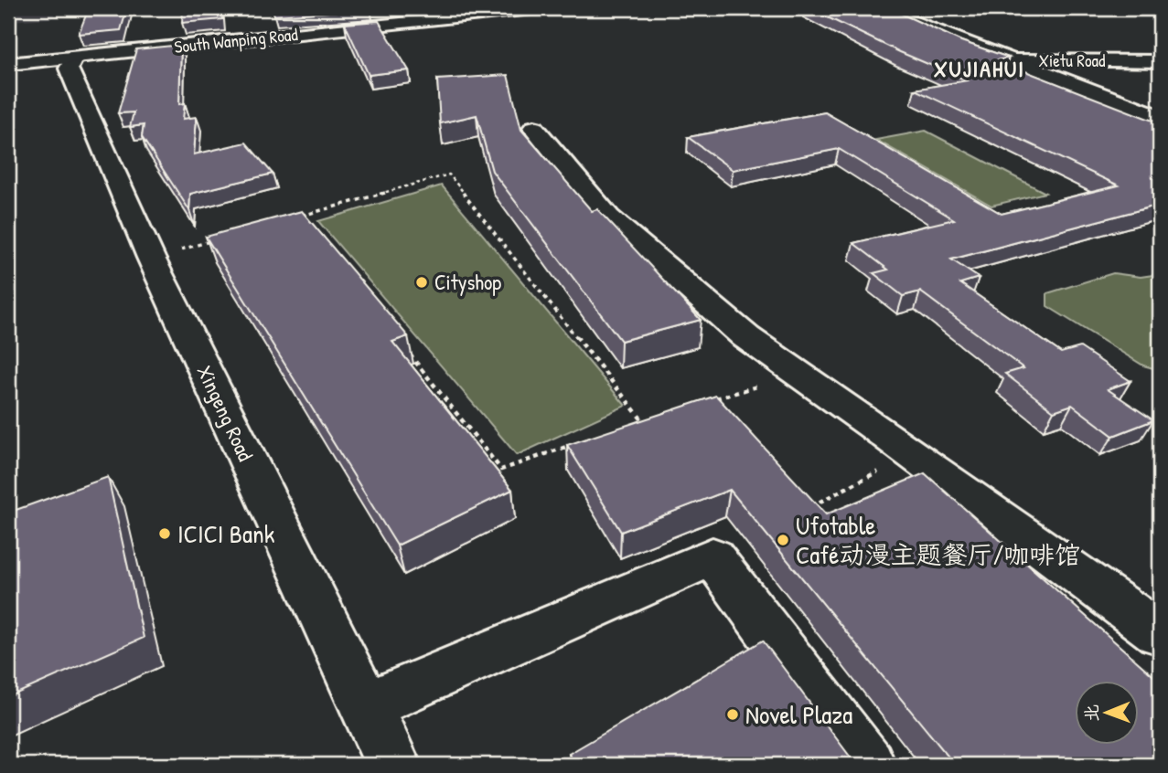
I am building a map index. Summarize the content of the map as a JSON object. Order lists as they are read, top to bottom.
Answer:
{
  "streets": {
    "street": ["South Wanping Road", "Xietu Road", "Xingeng Road"]
  },
  "crossings": [
    ["South Wanping Road", "Xingeng Road"]
  ],
  "districts": ["XUJIAHUI"],
  "places": [
    "Cityshop",
    "ICICI Bank",
    "Ufotable Café动漫主题餐厅/咖啡馆",
    "Novel Plaza"
  ],
  "north": "left"
}
